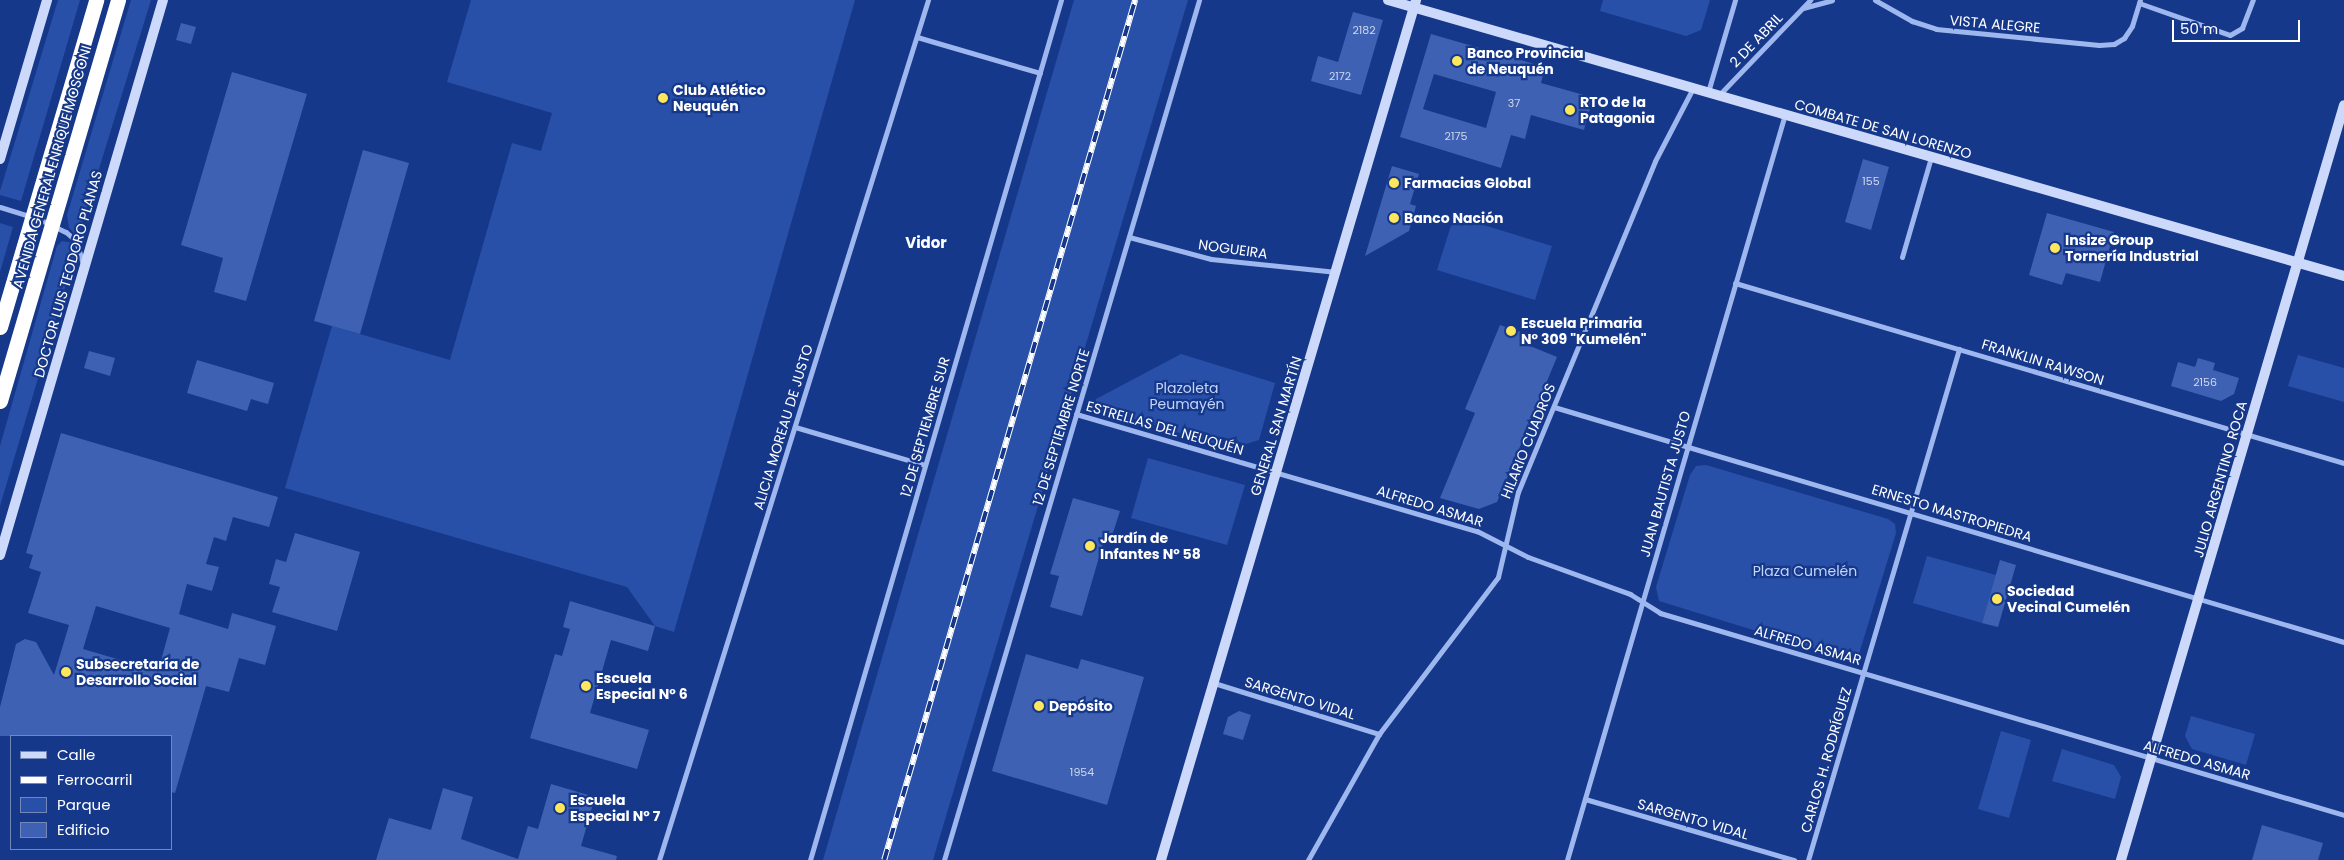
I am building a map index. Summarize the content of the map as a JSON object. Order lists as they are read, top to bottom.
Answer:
{
  "streets": {
    "highway": ["AVENIDA GENERAL ENRIQUE MOSCONI"],
    "main road": [
      "COMBATE DE SAN LORENZO",
      "DOCTOR LUIS TEODORO PLANAS",
      "GENERAL SAN MARTÍN",
      "JULIO ARGENTINO ROCA"
    ],
    "street": [
      "VISTA ALEGRE",
      "2 DE ABRIL",
      "NOGUEIRA",
      "FRANKLIN RAWSON",
      "ALICIA MOREAU DE JUSTO",
      "12 DE SEPTIEMBRE SUR",
      "12 DE SEPTIEMBRE NORTE",
      "ESTRELLAS DEL NEUQUÉN",
      "HILARIO CUADROS",
      "JUAN BAUTISTA JUSTO",
      "ALFREDO ASMAR",
      "ERNESTO MASTROPIEDRA",
      "SARGENTO VIDAL",
      "CARLOS H. RODRÍGUEZ"
    ]
  },
  "crossings": [
    ["2 DE ABRIL", "COMBATE DE SAN LORENZO"],
    ["COMBATE DE SAN LORENZO", "GENERAL SAN MARTÍN"],
    ["COMBATE DE SAN LORENZO", "HILARIO CUADROS"],
    ["COMBATE DE SAN LORENZO", "JULIO ARGENTINO ROCA"],
    ["COMBATE DE SAN LORENZO", "JUAN BAUTISTA JUSTO"],
    ["NOGUEIRA", "GENERAL SAN MARTÍN"],
    ["NOGUEIRA", "12 DE SEPTIEMBRE NORTE"],
    ["FRANKLIN RAWSON", "JULIO ARGENTINO ROCA"],
    ["FRANKLIN RAWSON", "JUAN BAUTISTA JUSTO"],
    ["FRANKLIN RAWSON", "CARLOS H. RODRÍGUEZ"],
    ["GENERAL SAN MARTÍN", "ESTRELLAS DEL NEUQUÉN"],
    ["GENERAL SAN MARTÍN", "ALFREDO ASMAR"],
    ["GENERAL SAN MARTÍN", "SARGENTO VIDAL"],
    ["12 DE SEPTIEMBRE NORTE", "ESTRELLAS DEL NEUQUÉN"],
    ["ESTRELLAS DEL NEUQUÉN", "ALFREDO ASMAR"],
    ["HILARIO CUADROS", "ALFREDO ASMAR"],
    ["HILARIO CUADROS", "ERNESTO MASTROPIEDRA"],
    ["HILARIO CUADROS", "SARGENTO VIDAL"],
    ["JULIO ARGENTINO ROCA", "ALFREDO ASMAR"],
    ["JULIO ARGENTINO ROCA", "ERNESTO MASTROPIEDRA"],
    ["JUAN BAUTISTA JUSTO", "ALFREDO ASMAR"],
    ["JUAN BAUTISTA JUSTO", "ERNESTO MASTROPIEDRA"],
    ["JUAN BAUTISTA JUSTO", "SARGENTO VIDAL"],
    ["ALFREDO ASMAR", "CARLOS H. RODRÍGUEZ"],
    ["ERNESTO MASTROPIEDRA", "CARLOS H. RODRÍGUEZ"]
  ],
  "districts": ["Vidor"],
  "parks": ["Plazoleta Peumayén", "Plaza Cumelén"],
  "places": [
    "Banco Provincia de Neuquén",
    "Club Atlético Neuquén",
    "RTO de la Patagonia",
    "Farmacias Global",
    "Banco Nación",
    "Insize Group Tornería Industrial",
    "Escuela Primaria N° 309 \"Kumelén\"",
    "Jardín de Infantes N° 58",
    "Sociedad Vecinal Cumelén",
    "Subsecretaría de Desarrollo Social",
    "Escuela Especial N° 6",
    "Depósito",
    "Escuela Especial N° 7"
  ],
  "house_numbers": [
    "2182",
    "2172",
    "37",
    "2175",
    "155",
    "2156",
    "1954"
  ],
  "legend": [
    "Calle",
    "Ferrocarril",
    "Parque",
    "Edificio"
  ],
  "scale_bar": "50 m"
}
